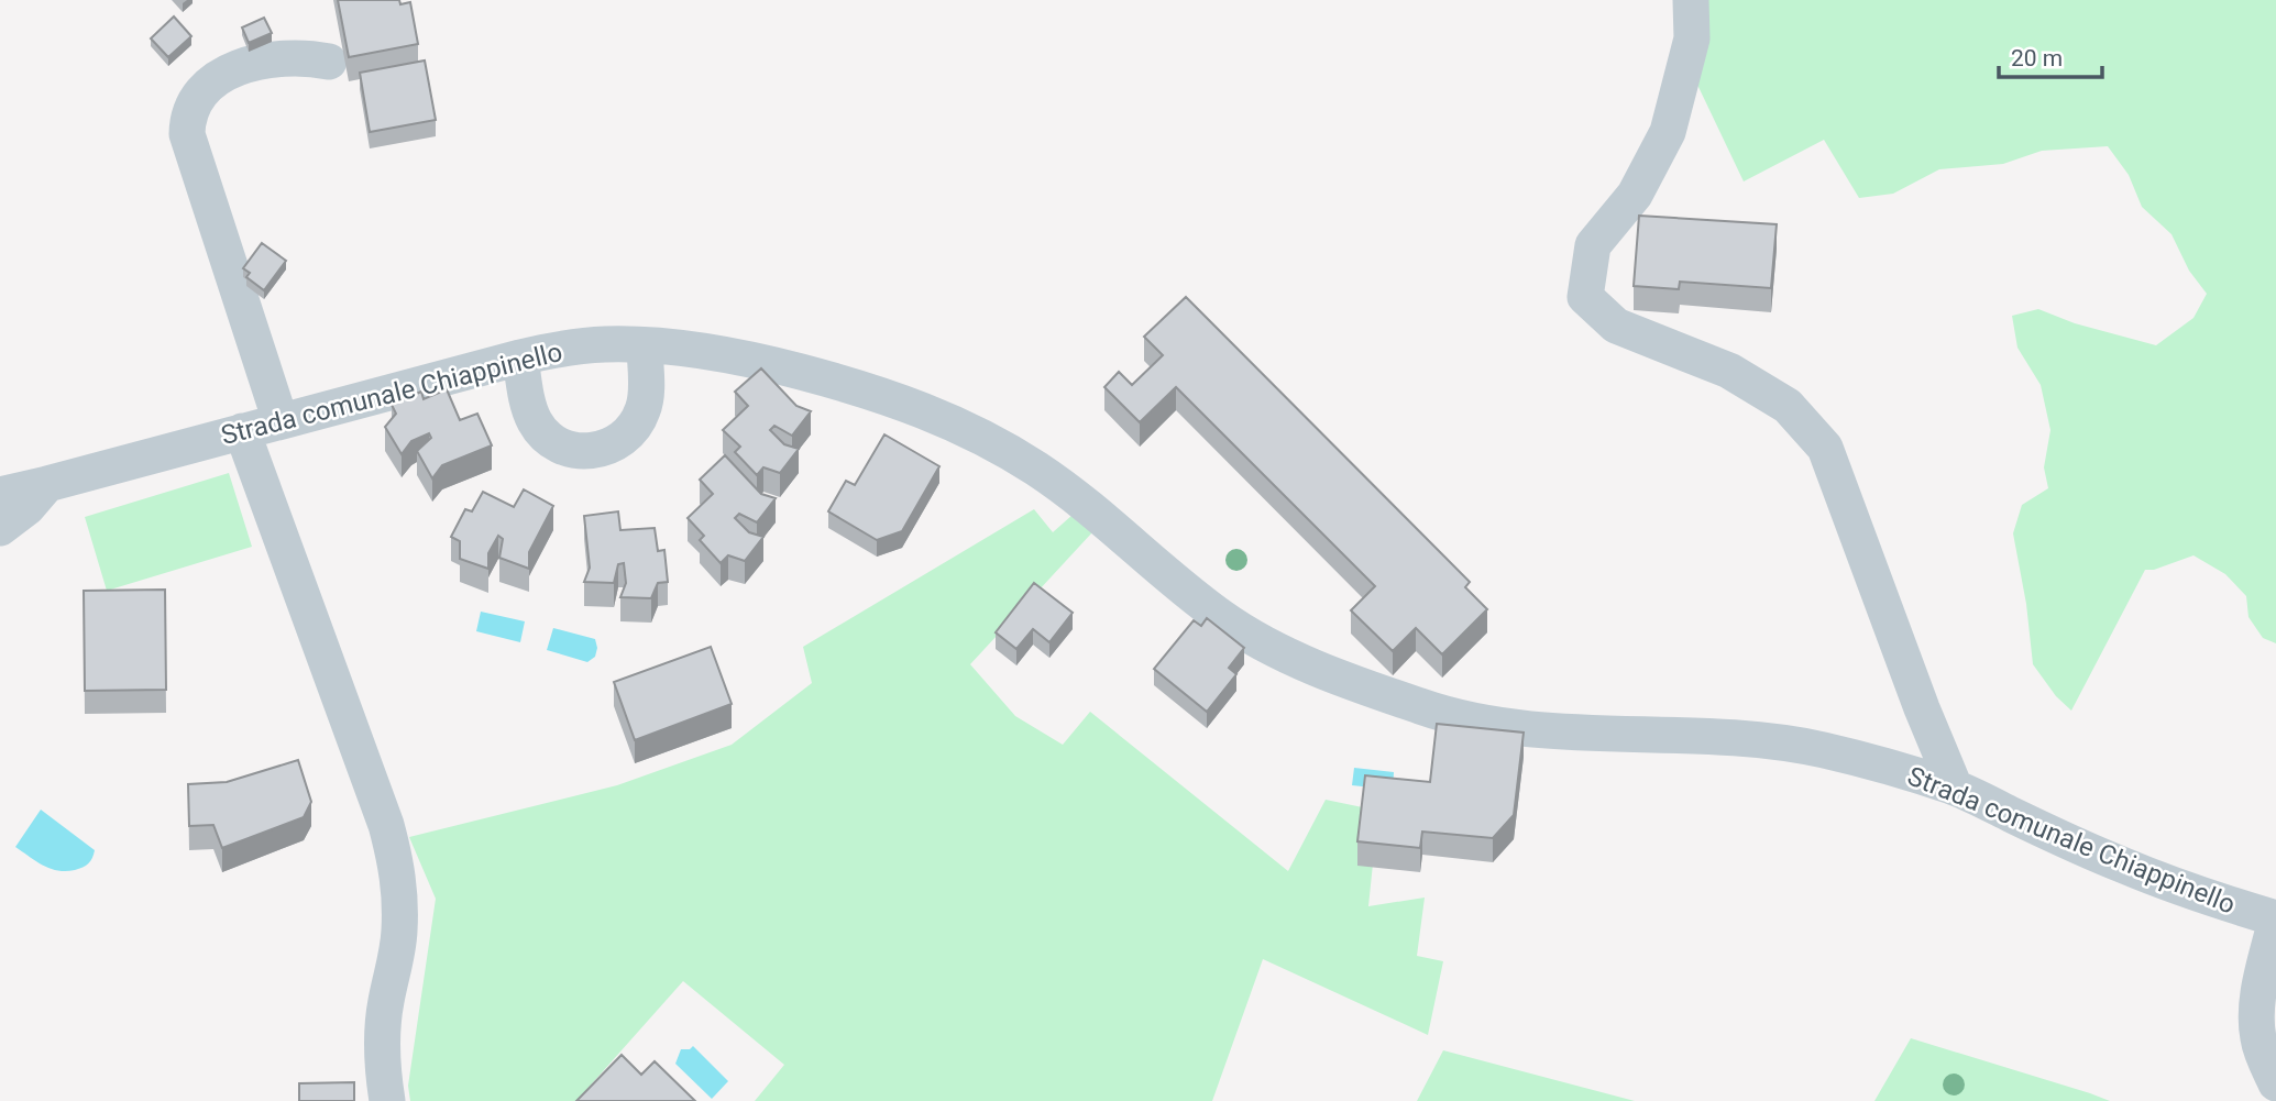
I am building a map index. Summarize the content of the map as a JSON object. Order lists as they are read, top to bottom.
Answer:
{
  "streets": {
    "street": ["Strada comunale Chiappinello"]
  },
  "scale_bar": "20 m"
}
